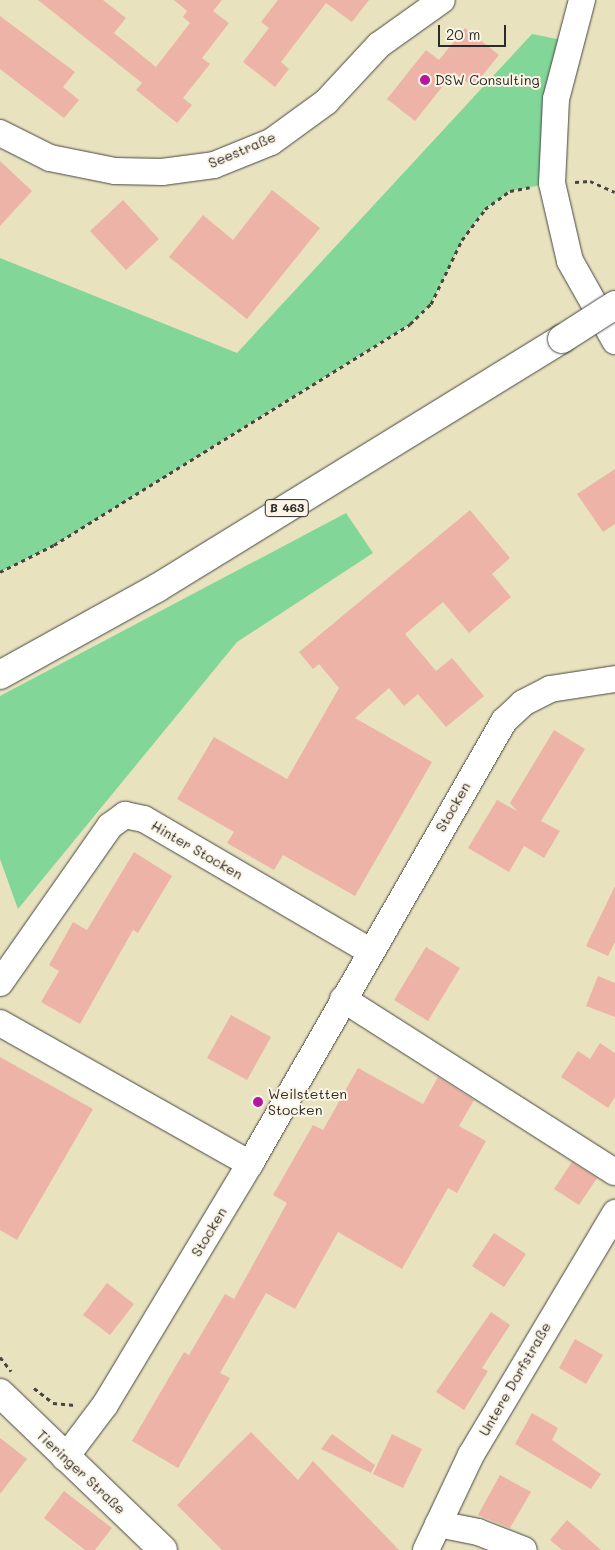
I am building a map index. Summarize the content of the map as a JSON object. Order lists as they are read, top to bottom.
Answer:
{
  "streets": {
    "main road": ["B 463", "Tieringer Straße"],
    "street": [
      "Seestraße",
      "Stocken",
      "Hinter Stocken",
      "Untere Dorfstraße"
    ]
  },
  "crossings": [
    ["Stocken", "Hinter Stocken"],
    ["Stocken", "Tieringer Straße"]
  ],
  "places": ["DSW Consulting", "Weilstetten Stocken"],
  "scale_bar": "20 m"
}
